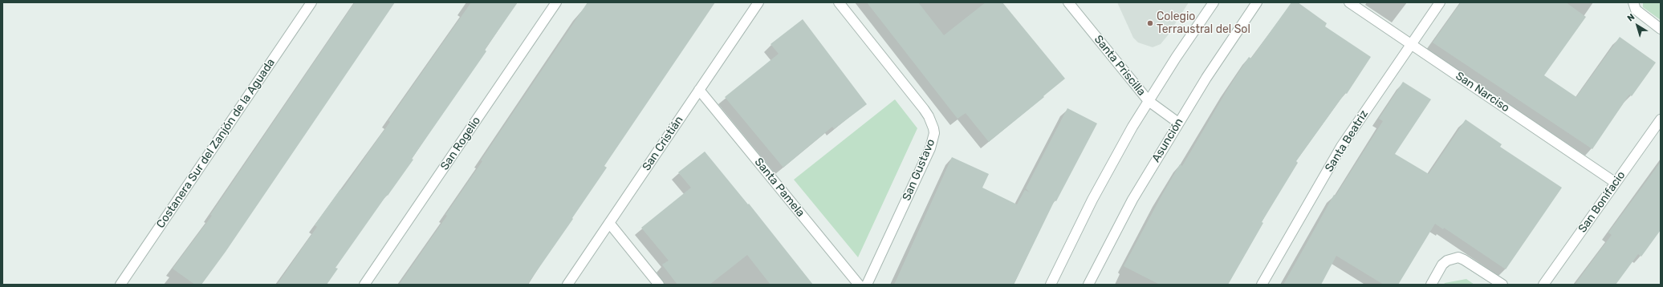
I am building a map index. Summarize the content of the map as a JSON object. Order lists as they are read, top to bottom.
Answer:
{
  "streets": {
    "street": [
      "Santa Priscilla",
      "San Narciso",
      "Asunción",
      "Santa Beatriz",
      "Costanera Sur del Zanjón de la Aguada",
      "San Rogelio",
      "San Cristián",
      "San Gustavo",
      "Santa Pamela",
      "San Bonifacio"
    ]
  },
  "crossings": [
    ["Santa Priscilla", "Asunción"],
    ["San Narciso", "Santa Beatriz"],
    ["San Narciso", "San Bonifacio"],
    ["San Cristián", "Santa Pamela"]
  ],
  "places": ["Colegio Terraustral del Sol"],
  "north": "top left"
}
